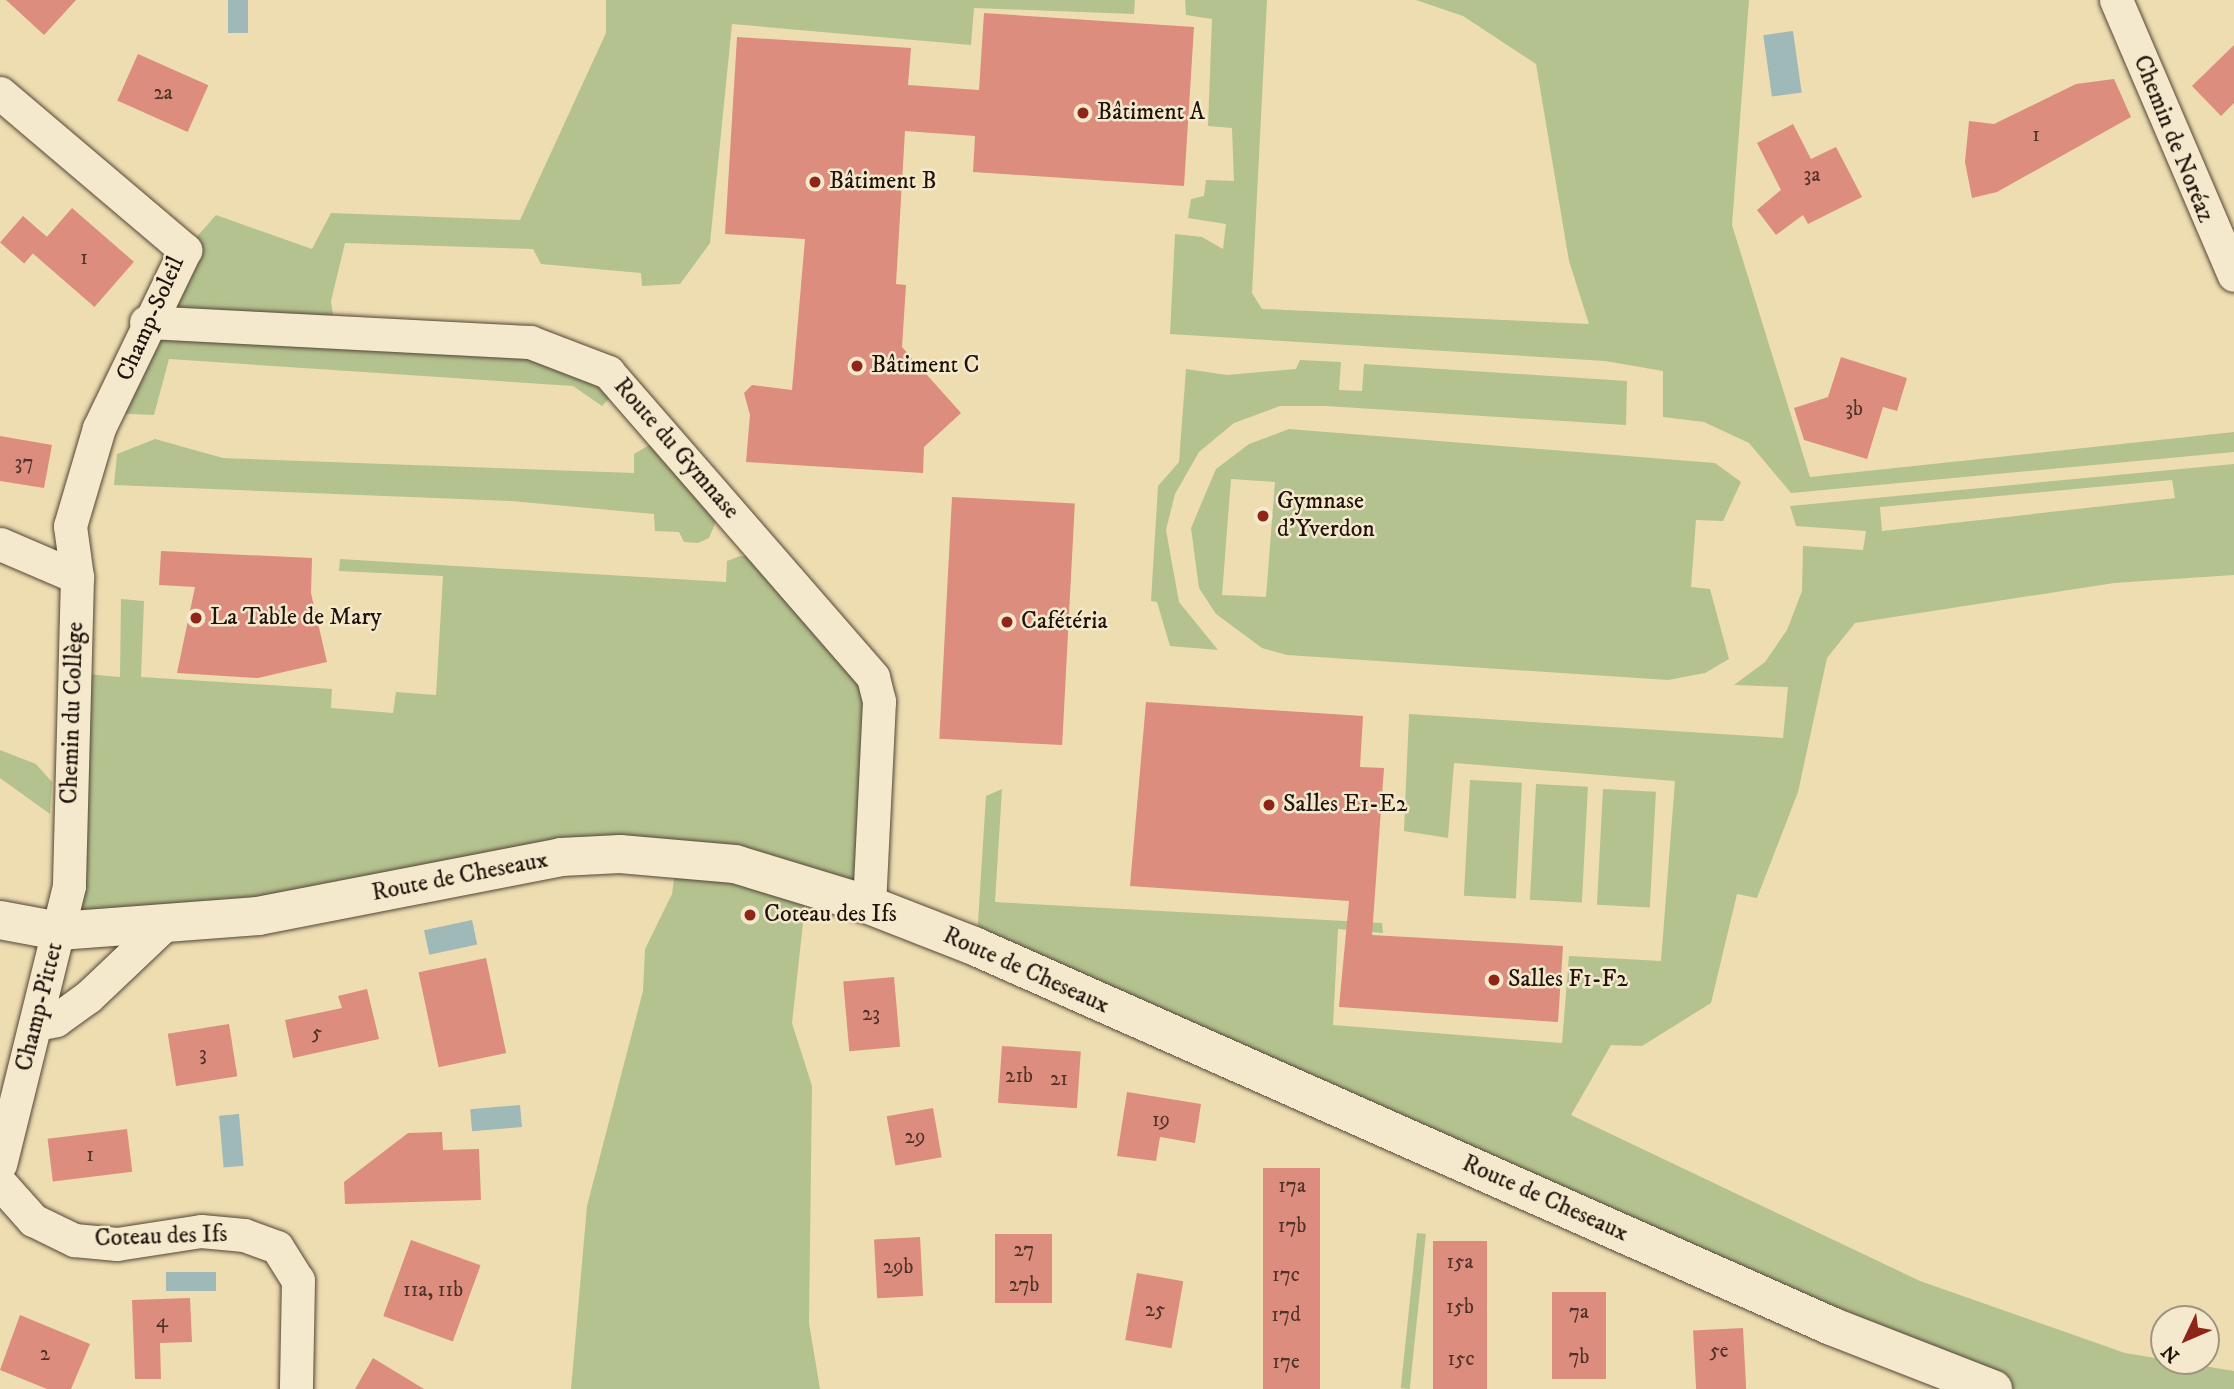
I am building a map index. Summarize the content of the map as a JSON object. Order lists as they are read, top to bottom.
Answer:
{
  "streets": {
    "street": [
      "Chemin de Noréaz",
      "Champ-Soleil",
      "Route du Gymnase",
      "Chemin du Collège",
      "Route de Cheseaux",
      "Champ-Pittet",
      "Coteau des Ifs"
    ]
  },
  "crossings": [
    ["Champ-Soleil", "Route du Gymnase"],
    ["Champ-Soleil", "Chemin du Collège"],
    ["Route du Gymnase", "Route de Cheseaux"],
    ["Chemin du Collège", "Route de Cheseaux"],
    ["Chemin du Collège", "Champ-Pittet"],
    ["Route de Cheseaux", "Champ-Pittet"]
  ],
  "places": [
    "Bâtiment A",
    "Bâtiment B",
    "Bâtiment C",
    "Gymnase d'Yverdon",
    "La Table de Mary",
    "Cafétéria",
    "Salles E1-E2",
    "Coteau des Ifs",
    "Salles F1-F2"
  ],
  "house_numbers": [
    "2a",
    "1",
    "3a",
    "1",
    "3b",
    "37",
    "23",
    "5",
    "3",
    "21b",
    "21",
    "19",
    "29",
    "1",
    "17a",
    "17b",
    "27",
    "15a",
    "29b",
    "17c",
    "27b",
    "11a, 11b",
    "15b",
    "25",
    "7a",
    "17d",
    "4",
    "5e",
    "2",
    "7b",
    "15c",
    "17e"
  ],
  "north": "bottom left"
}
